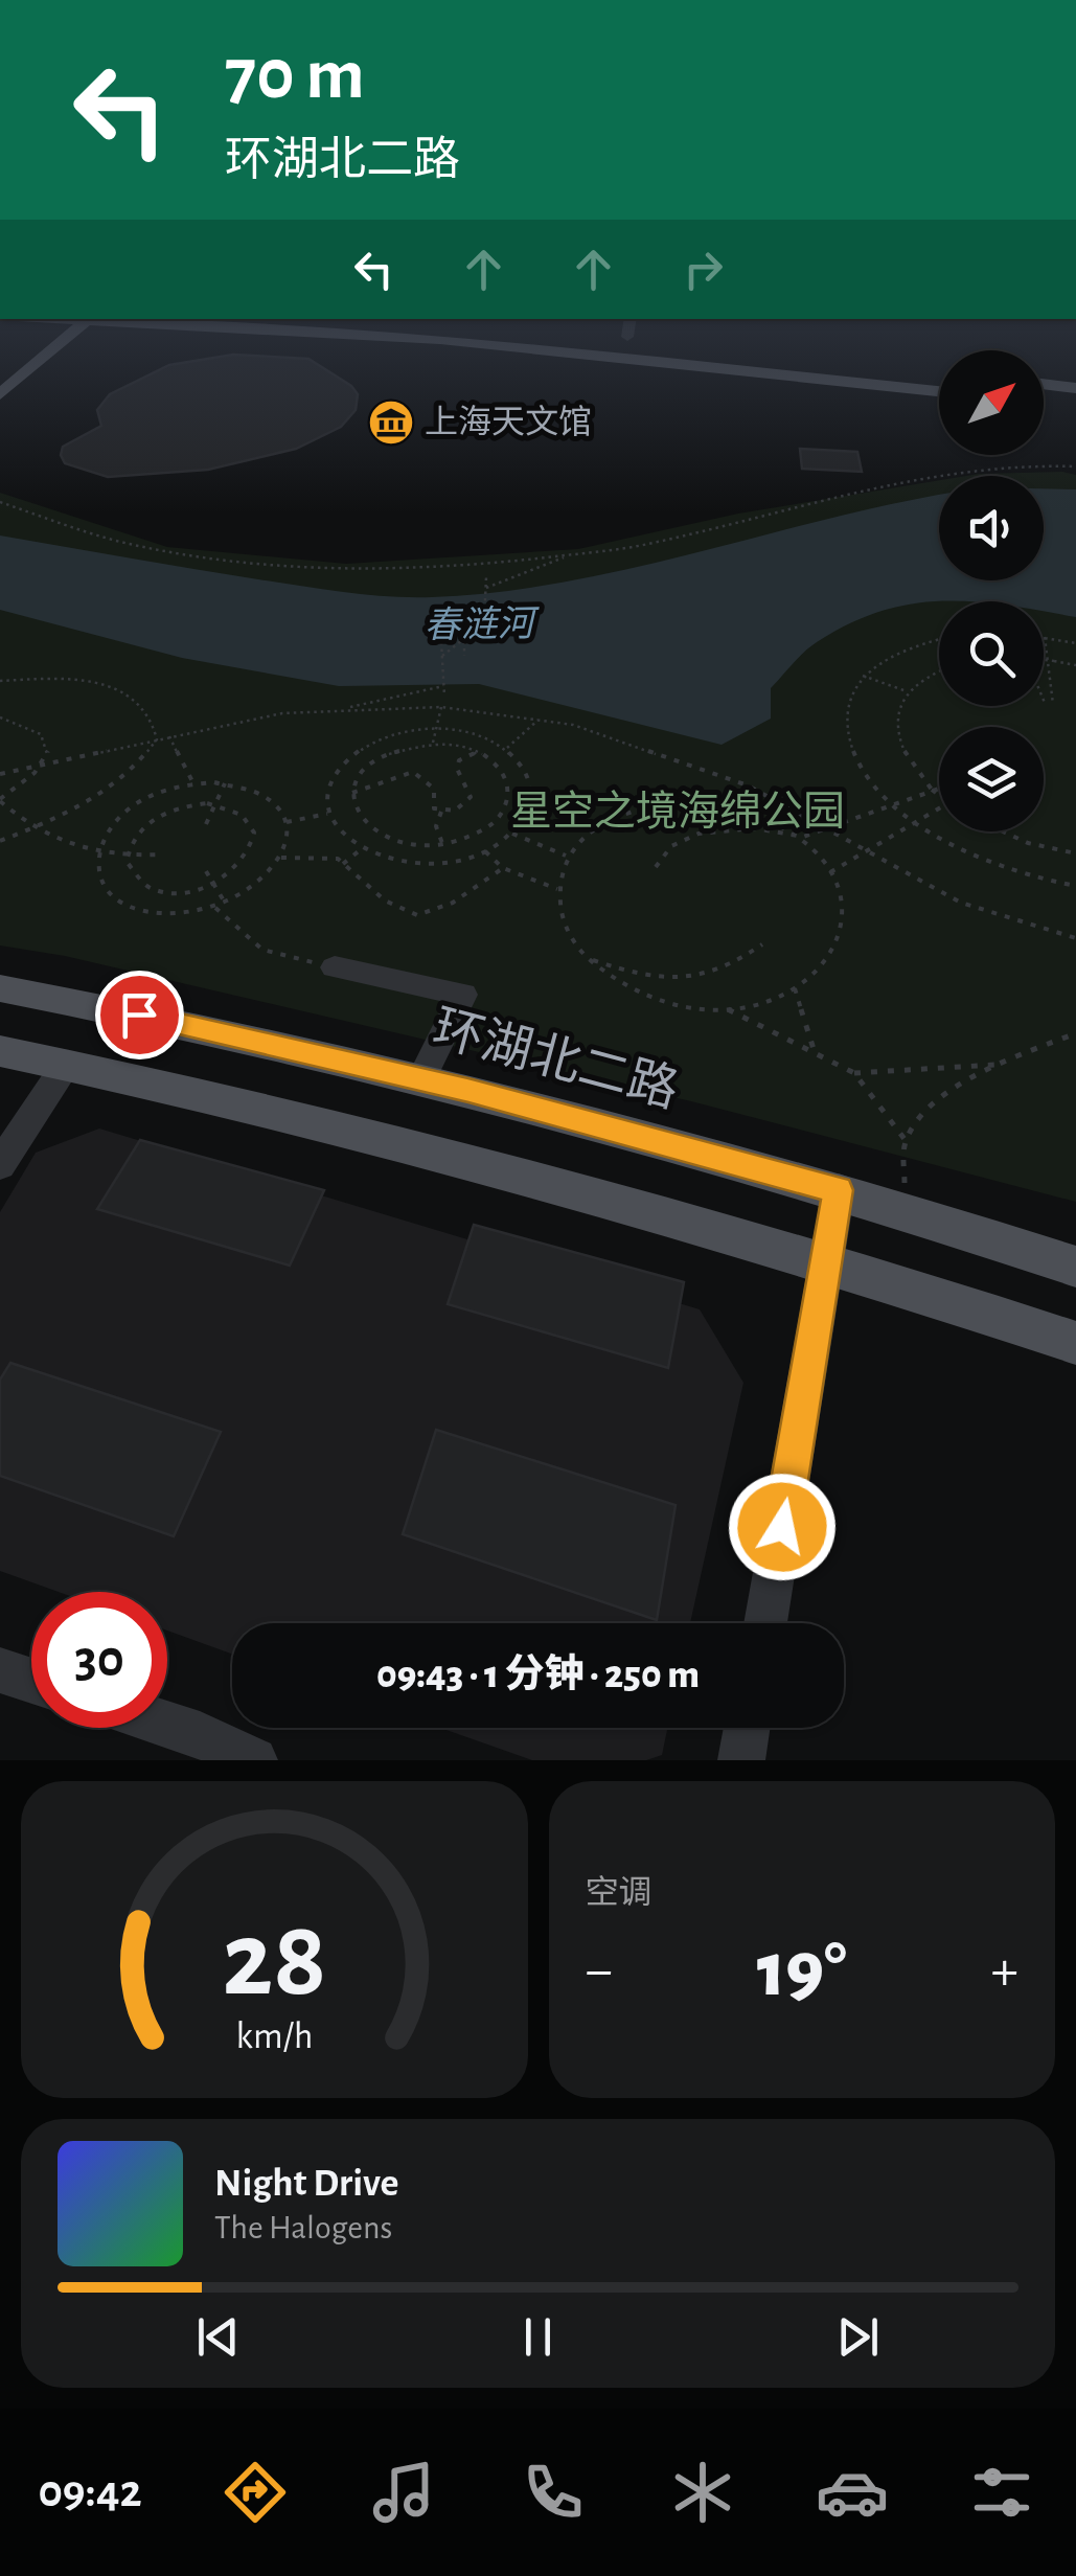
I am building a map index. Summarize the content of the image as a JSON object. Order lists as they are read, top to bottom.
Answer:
{
  "streets": {
    "main road": ["环湖北二路"]
  },
  "water": ["春涟河"],
  "parks": ["星空之境海绵公园"],
  "places": {
    "museum": ["上海天文馆"]
  },
  "north": "top right",
  "page": {
    "turn": ["70 m", "环湖北二路"],
    "limit": "30",
    "trip": "09:43 · 1 分钟 · 250 m",
    "tile": "空调",
    "heat": ["−", "19°", "+"],
    "song": ["Night Drive", "The Halogens"],
    "tabs": "09:42",
    "gauge": ["28", "km/h"]
  }
}
